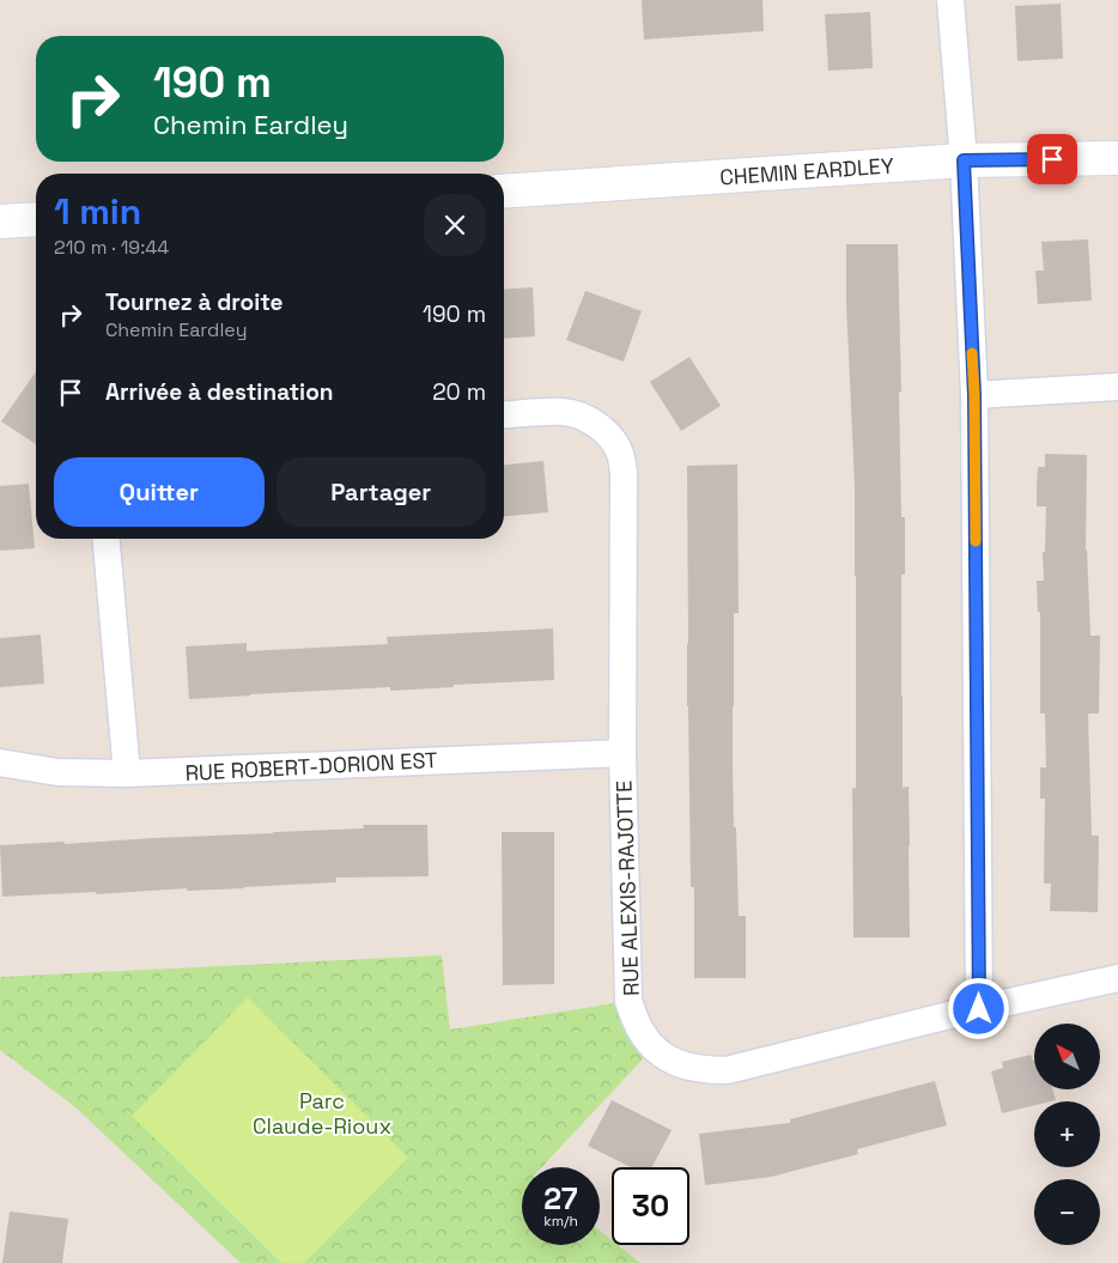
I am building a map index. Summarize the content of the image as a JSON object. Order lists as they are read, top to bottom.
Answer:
{
  "streets": {
    "main road": ["CHEMIN EARDLEY"],
    "street": ["RUE ROBERT-DORION EST", "RUE ALEXIS-RAJOTTE"]
  },
  "crossings": [
    ["RUE ROBERT-DORION EST", "RUE ALEXIS-RAJOTTE"]
  ],
  "parks": ["Parc Claude-Rioux"],
  "north": "top left",
  "page": {
    "turn": ["190 m", "Chemin Eardley"],
    "heading": ["1 min", "210 m · 19:44"],
    "list": [
      {
        "name": "Tournez à droite",
        "note": "Chemin Eardley",
        "value": "190 m"
      },
      {
        "name": "Arrivée à destination",
        "value": "20 m"
      }
    ],
    "buttons": ["Quitter", "Partager"],
    "map_buttons": ["+", "−"],
    "speed": "27 km/h",
    "limit": "30"
  }
}
